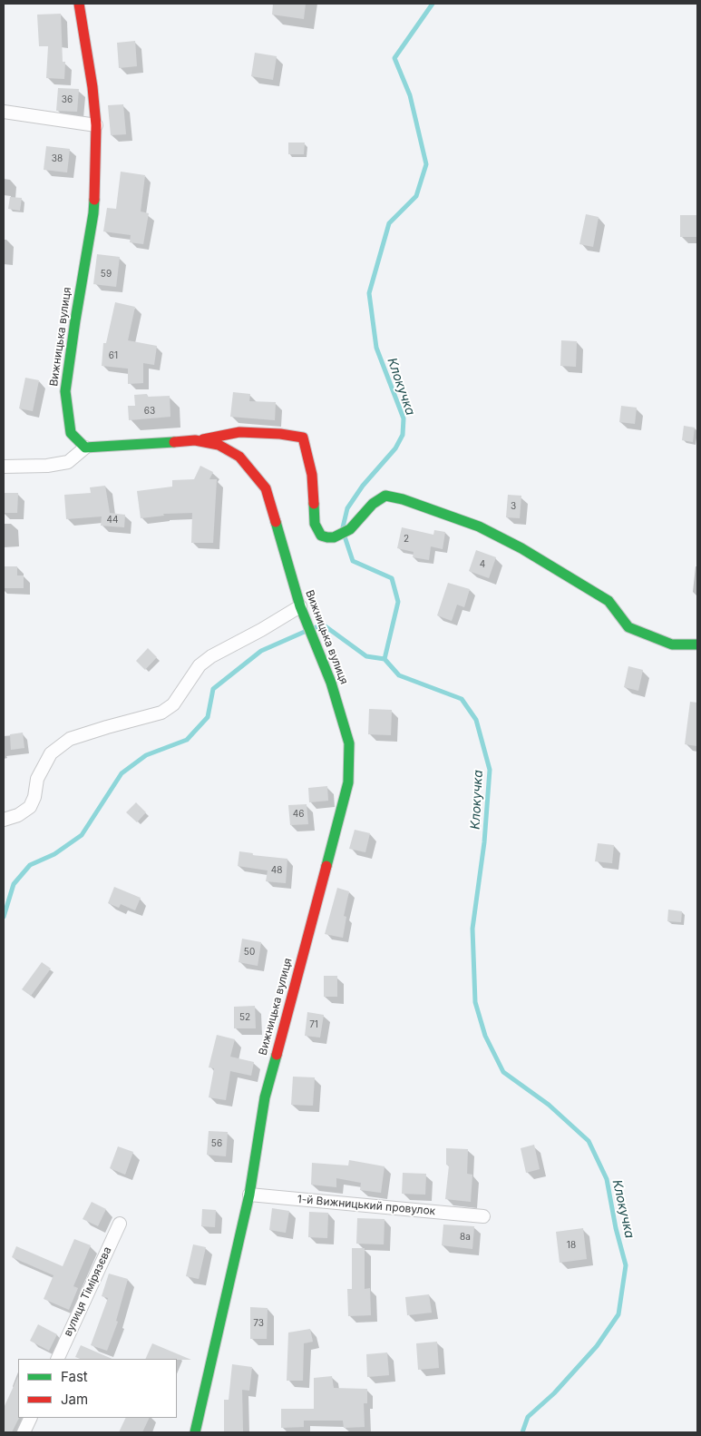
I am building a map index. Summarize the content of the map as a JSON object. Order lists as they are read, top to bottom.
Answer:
{
  "streets": {
    "street": ["Вижницька вулиця", "1-й Вижницький провулок", "вулиця Тімірязєва"]
  },
  "crossings": [
    ["Вижницька вулиця", "1-й Вижницький провулок"]
  ],
  "water": ["Клокучка"],
  "house_numbers": [
    "36",
    "38",
    "59",
    "61",
    "63",
    "3",
    "44",
    "2",
    "4",
    "46",
    "48",
    "50",
    "52",
    "71",
    "56",
    "8а",
    "18",
    "73"
  ],
  "legend": ["Fast", "Jam"]
}
